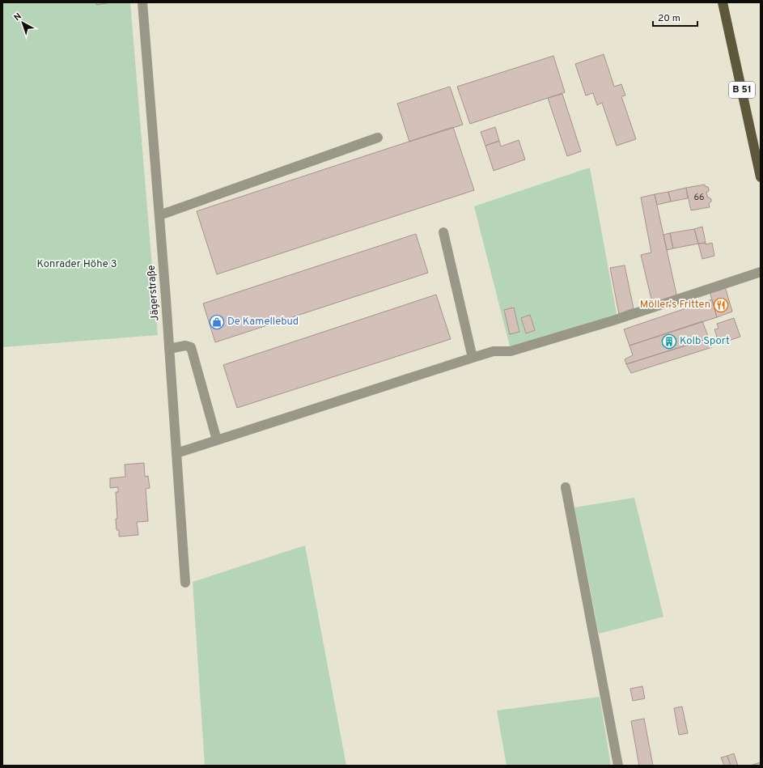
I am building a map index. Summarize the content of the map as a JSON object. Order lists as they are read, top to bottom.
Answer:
{
  "streets": {
    "main road": ["B 51"],
    "street": ["Jägerstraße"]
  },
  "parks": ["Konrader Höhe 3"],
  "places": {
    "restaurant": ["Möller's Fritten"],
    "shop": ["De Kamellebud"],
    "building": ["Kolb Sport"]
  },
  "house_numbers": ["66"],
  "scale_bar": "20 m",
  "north": "top left"
}
